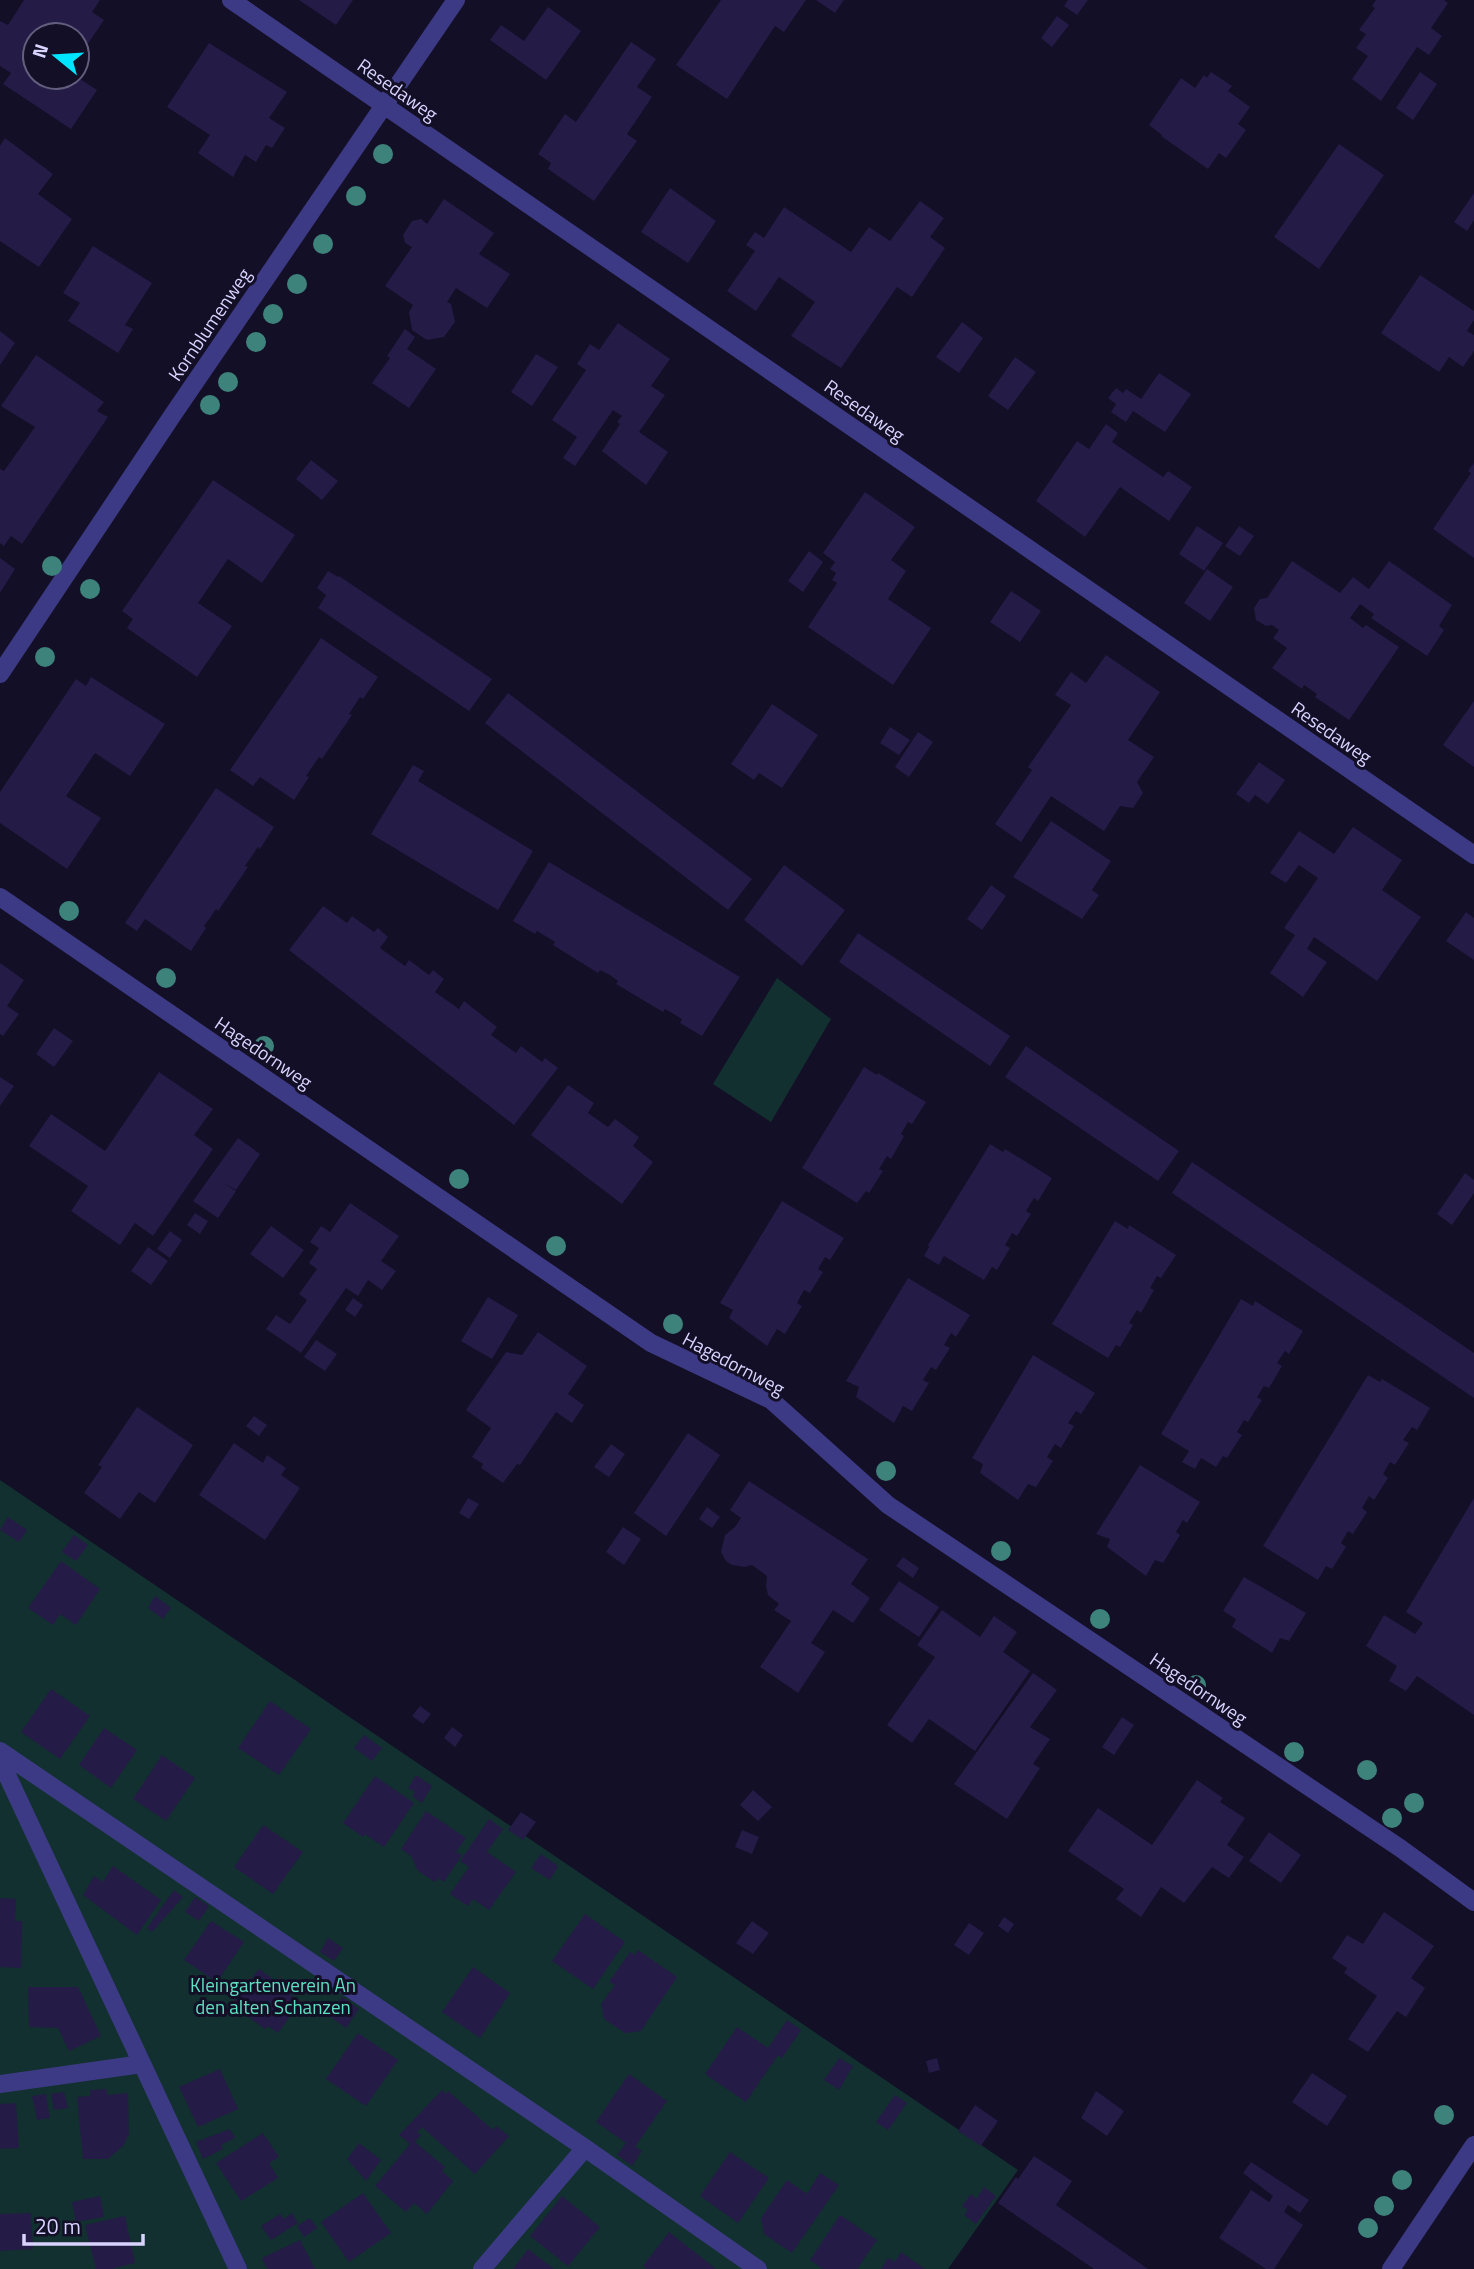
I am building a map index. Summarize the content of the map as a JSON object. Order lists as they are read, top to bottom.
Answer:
{
  "streets": {
    "street": ["Resedaweg", "Kornblumenweg", "Hagedornweg"]
  },
  "crossings": [
    ["Resedaweg", "Kornblumenweg"]
  ],
  "parks": ["Kleingartenverein An den alten Schanzen"],
  "scale_bar": "20 m",
  "north": "left"
}
